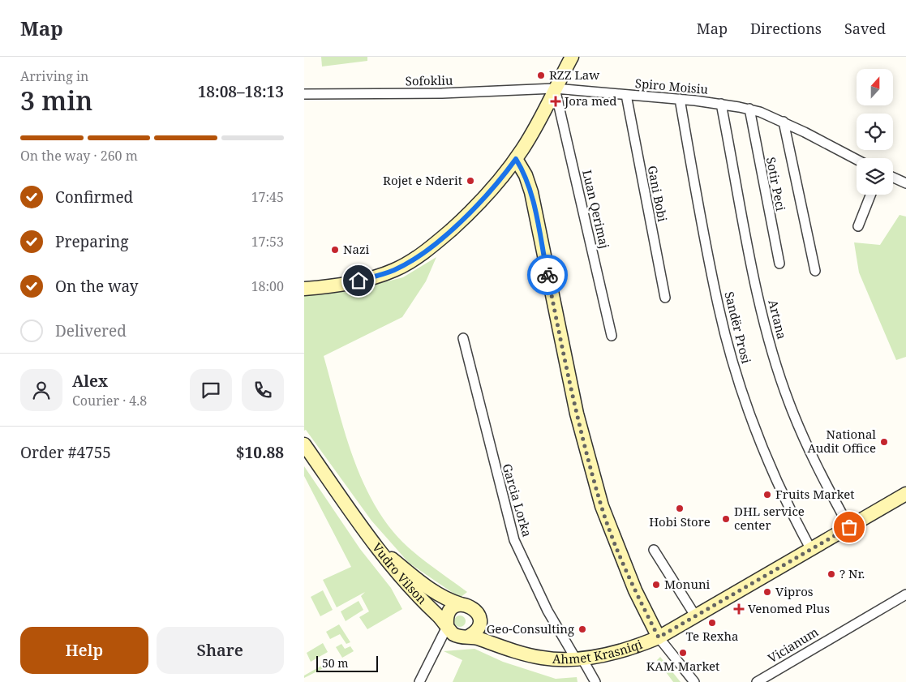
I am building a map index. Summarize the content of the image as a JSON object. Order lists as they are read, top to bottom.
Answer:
{
  "streets": {
    "main road": ["Vudro Vilson", "Ahmet Krasniqi"],
    "street": [
      "Sofokliu",
      "Spiro Moisiu",
      "Sotir Peci",
      "Gani Bobi",
      "Luan Qerimaj",
      "Artana",
      "Sandër Prosi",
      "Garcia Lorka",
      "Vicianum"
    ]
  },
  "crossings": [
    ["Sofokliu", "Spiro Moisiu"],
    ["Sofokliu", "Luan Qerimaj"],
    ["Spiro Moisiu", "Sotir Peci"],
    ["Spiro Moisiu", "Gani Bobi"],
    ["Spiro Moisiu", "Luan Qerimaj"],
    ["Spiro Moisiu", "Artana"],
    ["Spiro Moisiu", "Sandër Prosi"],
    ["Artana", "Ahmet Krasniqi"],
    ["Sandër Prosi", "Ahmet Krasniqi"],
    ["Garcia Lorka", "Ahmet Krasniqi"],
    ["Vudro Vilson", "Ahmet Krasniqi"]
  ],
  "places": {
    "other": [
      "RZZ Law",
      "Rojet e Nderit",
      "Nazi",
      "National Audit Office",
      "Fruits Market",
      "Hobi Store",
      "DHL service center",
      "? Nr.",
      "Monuni",
      "Vipros",
      "Te Rexha",
      "Geo-Consulting",
      "KAM Market"
    ],
    "health": ["Jora med", "Venomed Plus"]
  },
  "scale_bar": "50 m",
  "north": "top",
  "page": {
    "header": "Map",
    "nav": ["Map", "Directions", "Saved"],
    "heading": ["3 min", "Arriving in", "18:08–18:13"],
    "panel": [
      "Alex",
      "Courier · 4.8",
      "Order #4755",
      "$10.88"
    ],
    "bar": "On the way · 260 m",
    "list": [
      ["Confirmed", "17:45"],
      ["Preparing", "17:53"],
      ["On the way", "18:00"],
      "Delivered"
    ],
    "buttons": ["Help", "Share"],
    "scale": "50 m"
  }
}
